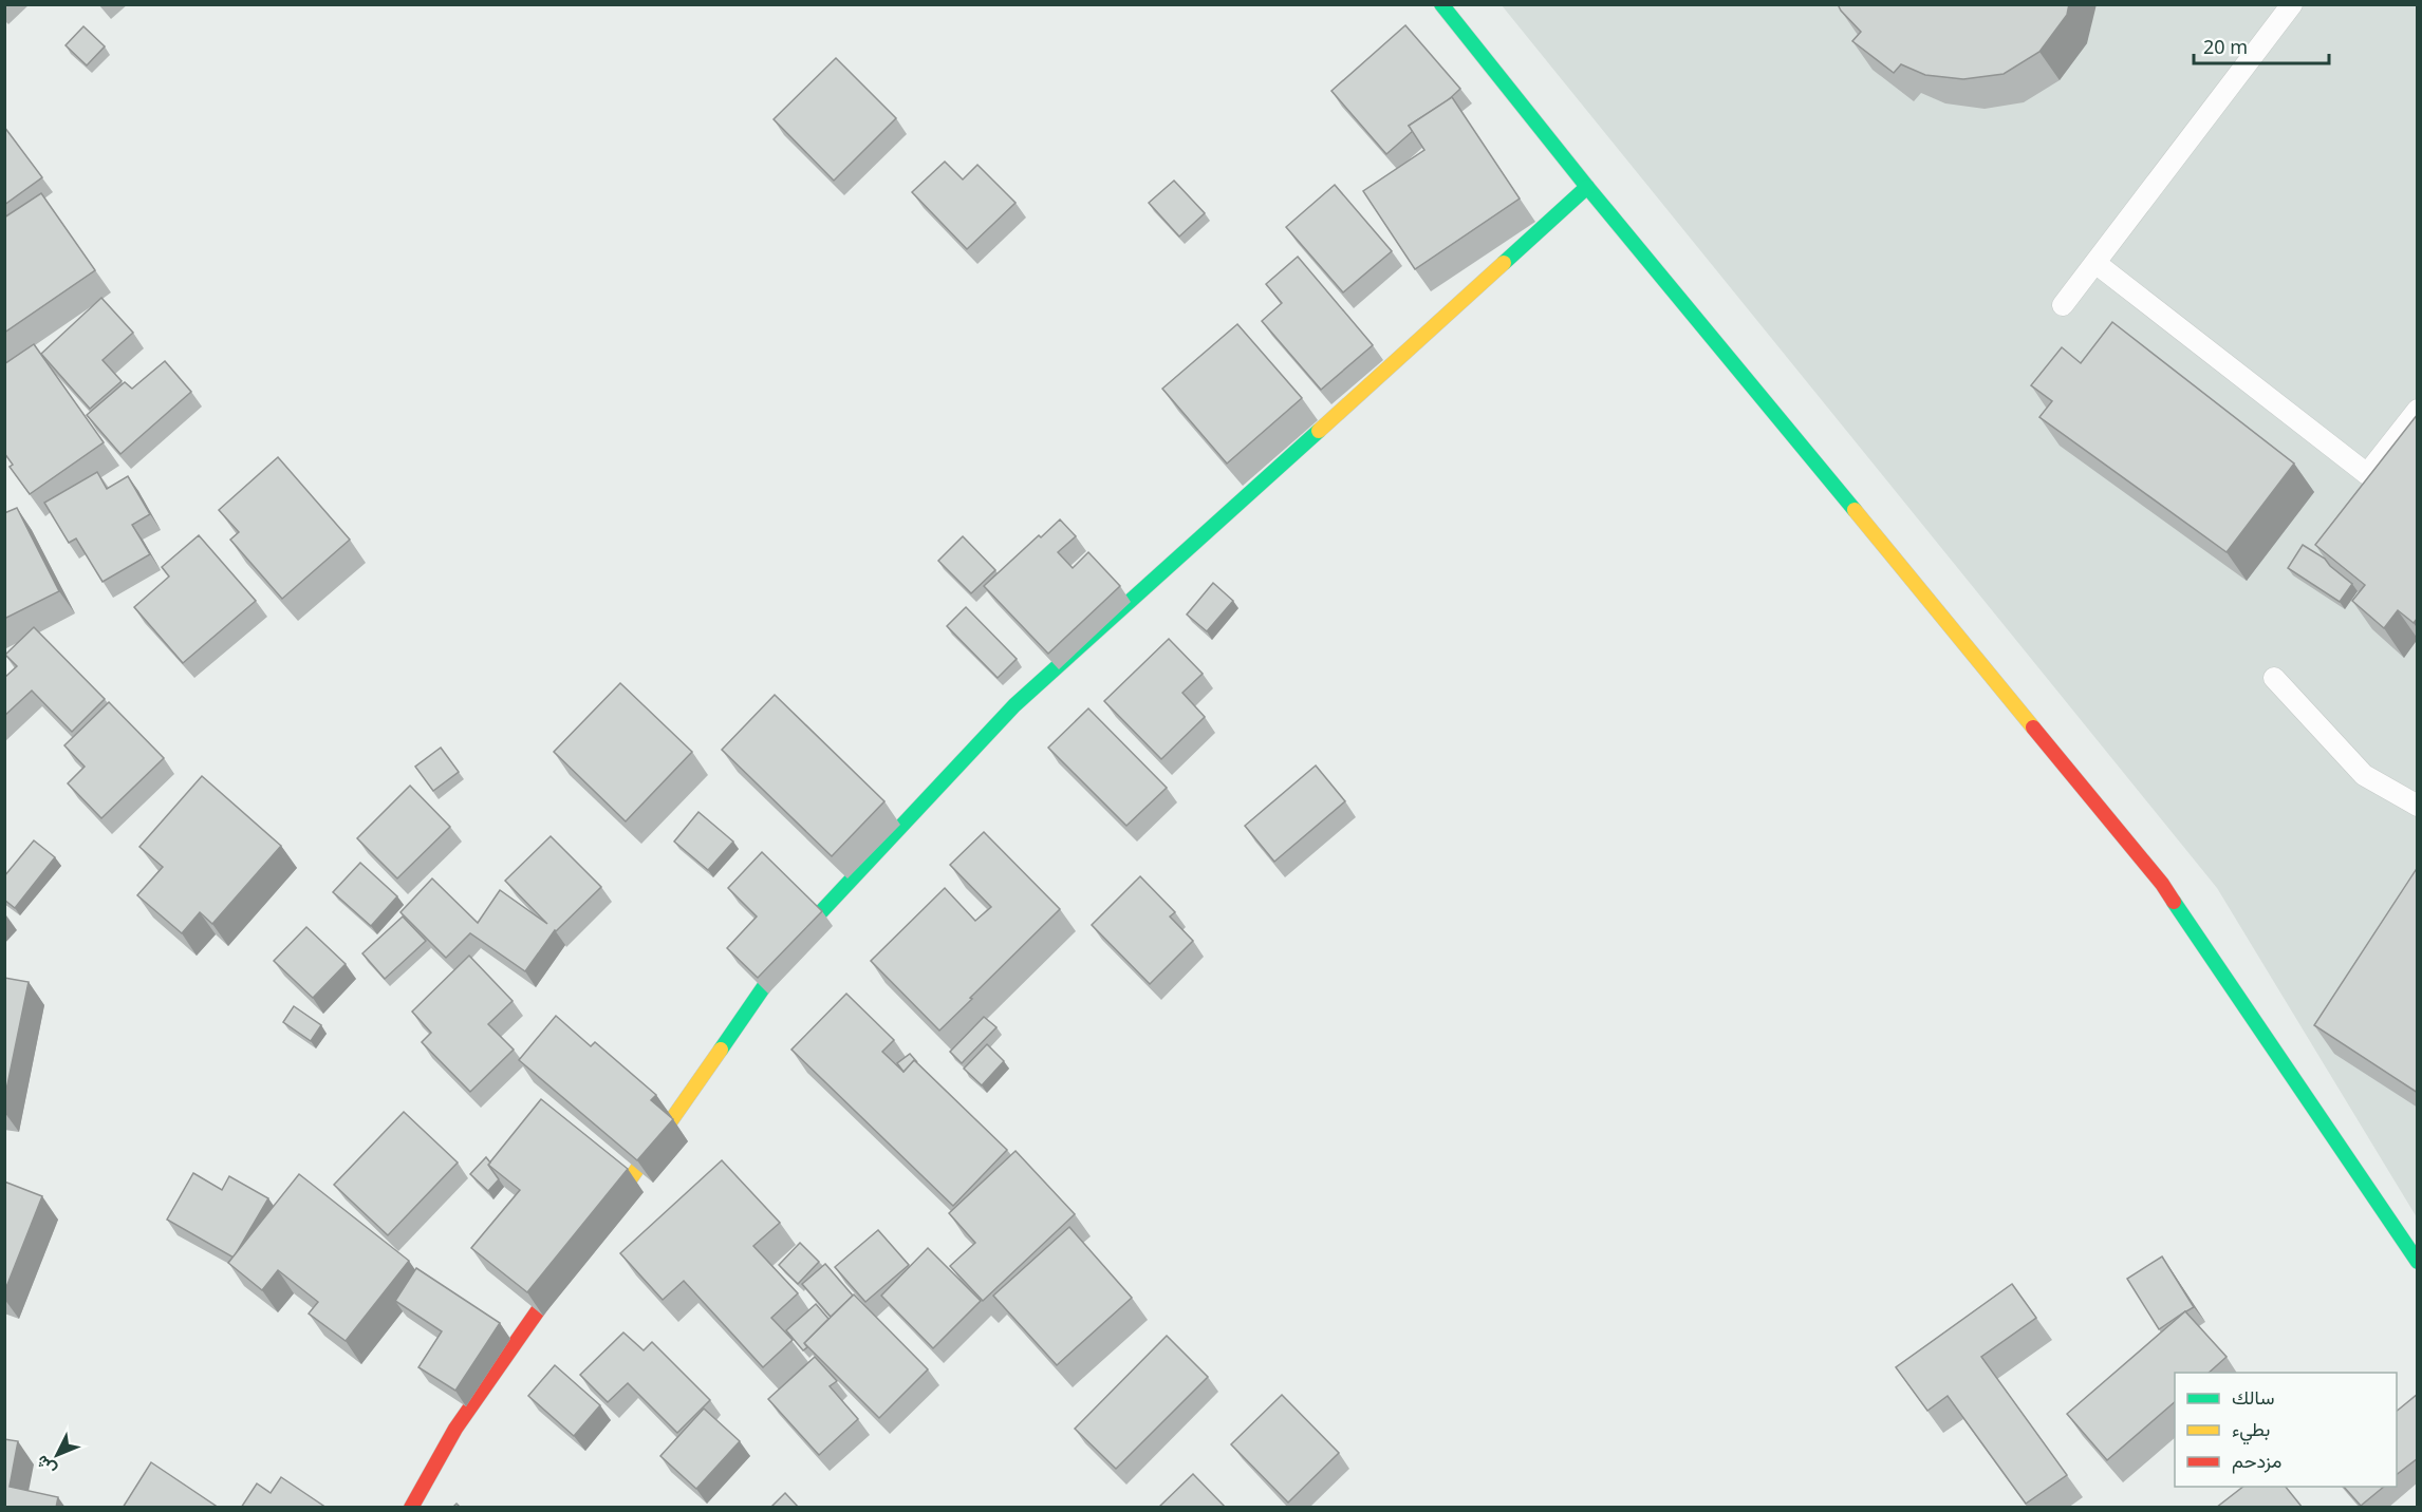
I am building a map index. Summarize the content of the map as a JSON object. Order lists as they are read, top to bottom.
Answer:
{
  "legend": ["سالك", "بطيء", "مزدحم"],
  "scale_bar": "20 m",
  "north": "bottom left"
}
